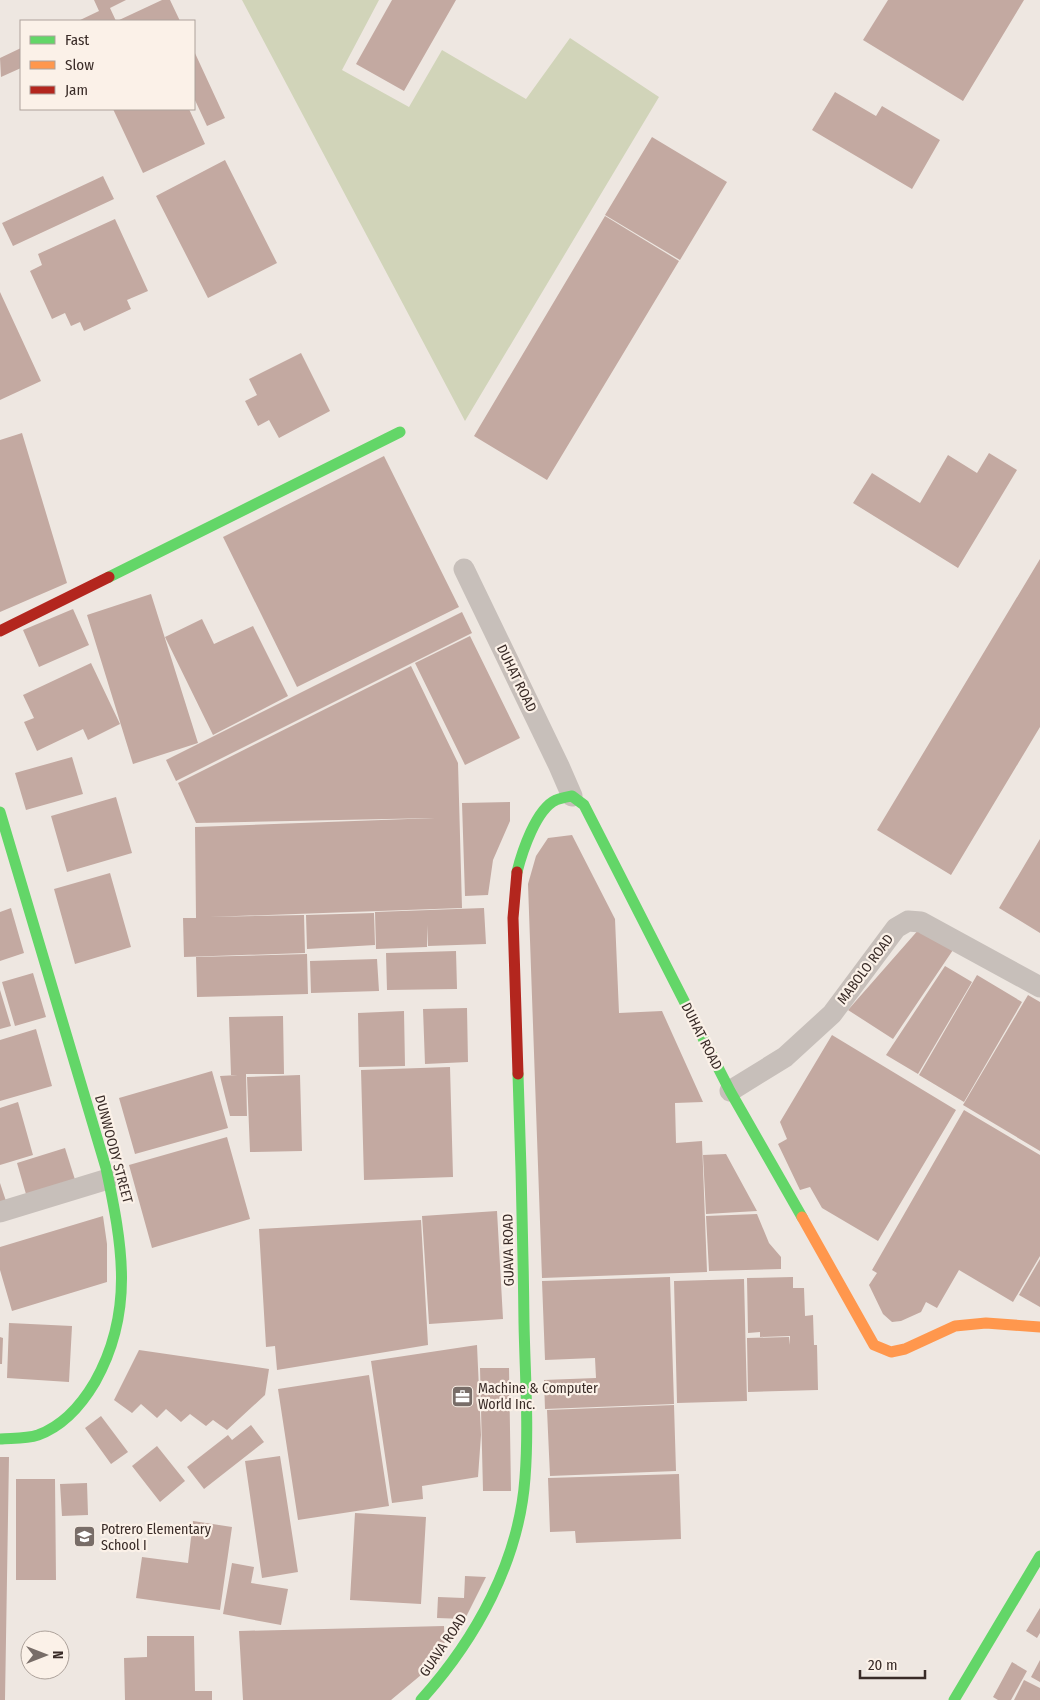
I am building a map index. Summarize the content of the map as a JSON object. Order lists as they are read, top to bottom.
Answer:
{
  "streets": {
    "street": [
      "DUHAT ROAD",
      "MABOLO ROAD",
      "DUNWOODY STREET",
      "GUAVA ROAD"
    ]
  },
  "crossings": [
    ["DUHAT ROAD", "MABOLO ROAD"],
    ["DUHAT ROAD", "GUAVA ROAD"]
  ],
  "places": {
    "office": ["Machine & Computer World Inc."],
    "school or university": ["Potrero Elementary School I"]
  },
  "legend": ["Fast", "Slow", "Jam"],
  "scale_bar": "20 m",
  "north": "right"
}
